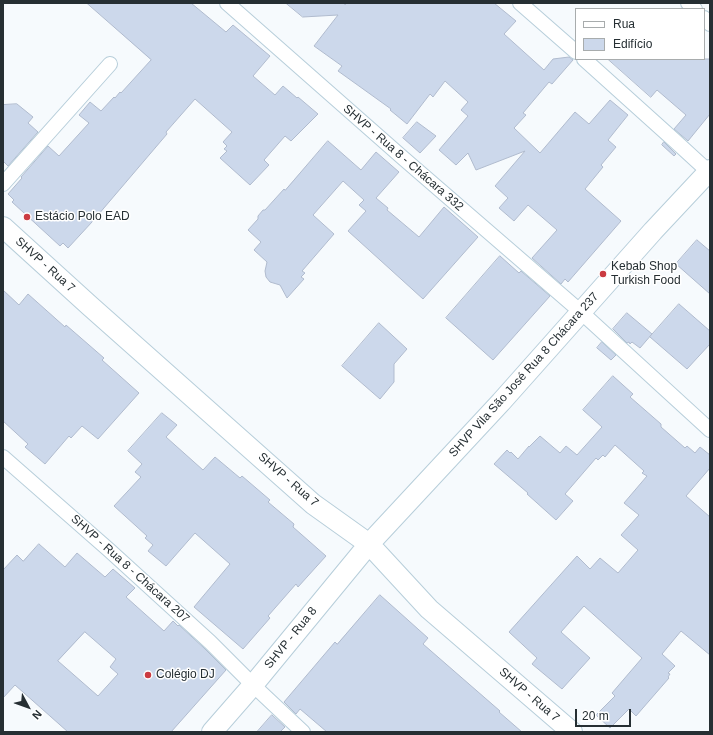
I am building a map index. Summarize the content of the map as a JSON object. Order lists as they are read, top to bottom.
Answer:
{
  "streets": {
    "street": [
      "SHVP - Rua 8 - Chácara 332",
      "SHVP - Rua 7",
      "SHVP Vila São José Rua 8 Chácara 237",
      "SHVP - Rua 8 - Chácara 207",
      "SHVP - Rua 8"
    ]
  },
  "crossings": [
    ["SHVP - Rua 8 - Chácara 332", "SHVP Vila São José Rua 8 Chácara 237"],
    ["SHVP - Rua 7", "SHVP Vila São José Rua 8 Chácara 237"],
    ["SHVP - Rua 7", "SHVP - Rua 8"],
    ["SHVP Vila São José Rua 8 Chácara 237", "SHVP - Rua 8"],
    ["SHVP - Rua 8 - Chácara 207", "SHVP - Rua 8"]
  ],
  "places": ["Estácio Polo EAD", "Kebab Shop Turkish Food", "Colégio DJ"],
  "legend": ["Rua", "Edifício"],
  "scale_bar": "20 m",
  "north": "bottom right"
}
